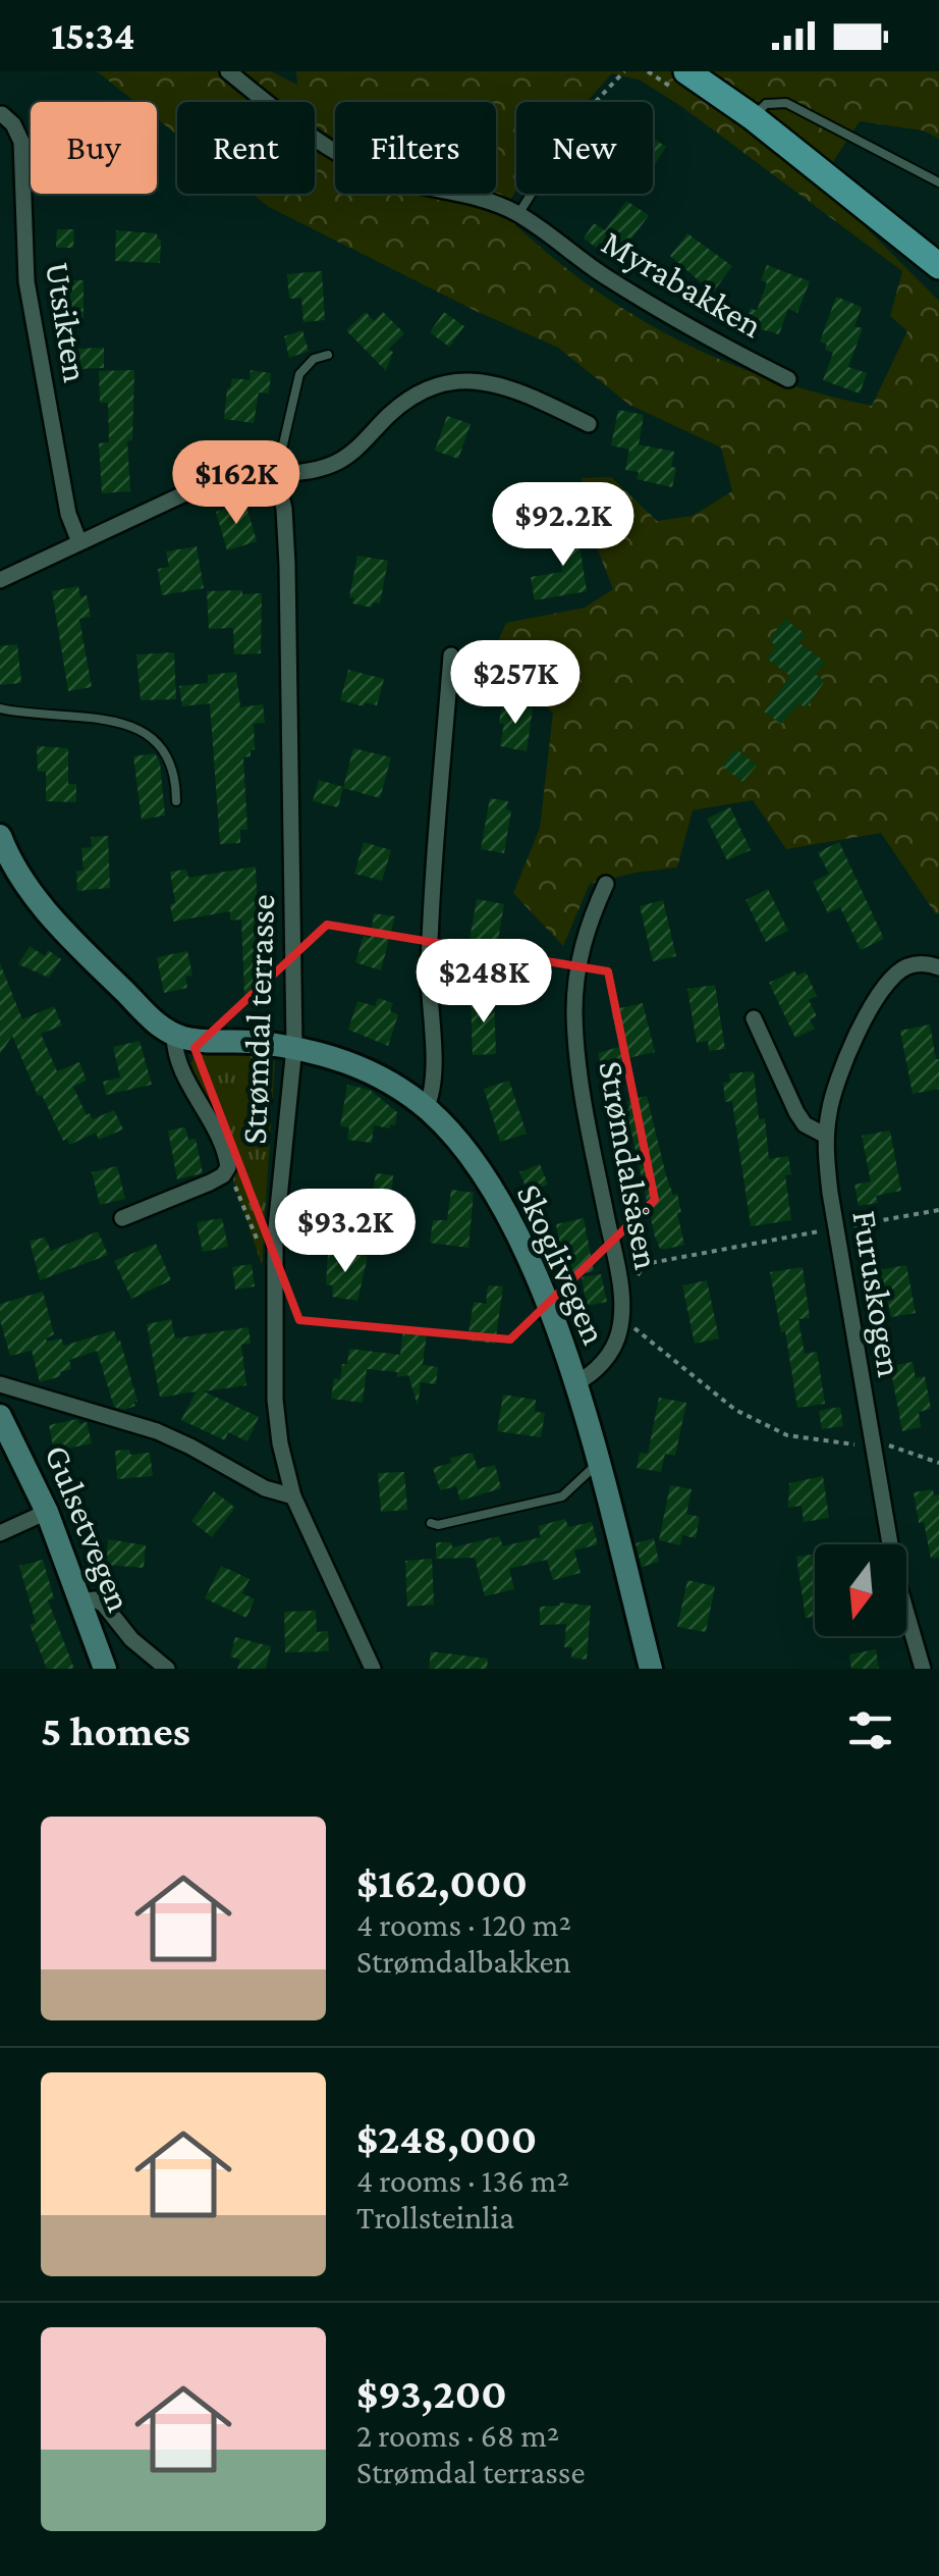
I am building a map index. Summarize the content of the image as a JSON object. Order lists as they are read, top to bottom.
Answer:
{
  "streets": {
    "street": [
      "Myrabakken",
      "Utsikten",
      "Strømdal terrasse",
      "Strømdalsåsen",
      "Skoglivegen",
      "Furuskogen",
      "Gulsetvegen"
    ]
  },
  "crossings": [
    ["Strømdal terrasse", "Skoglivegen"],
    ["Strømdalsåsen", "Skoglivegen"]
  ],
  "north": "bottom",
  "page": {
    "status": "15:34",
    "chip": [
      "Buy",
      "Rent",
      "Filters",
      "New"
    ],
    "price": [
      "$162K",
      "$92.2K",
      "$257K",
      "$248K",
      "$93.2K"
    ],
    "heading": "5 homes",
    "list": [
      {
        "name": "$162,000",
        "note": "4 rooms · 120 m² · Strømdalbakken"
      },
      {
        "name": "$248,000",
        "note": "4 rooms · 136 m² · Trollsteinlia"
      },
      {
        "name": "$93,200",
        "note": "2 rooms · 68 m² · Strømdal terrasse"
      }
    ]
  }
}
